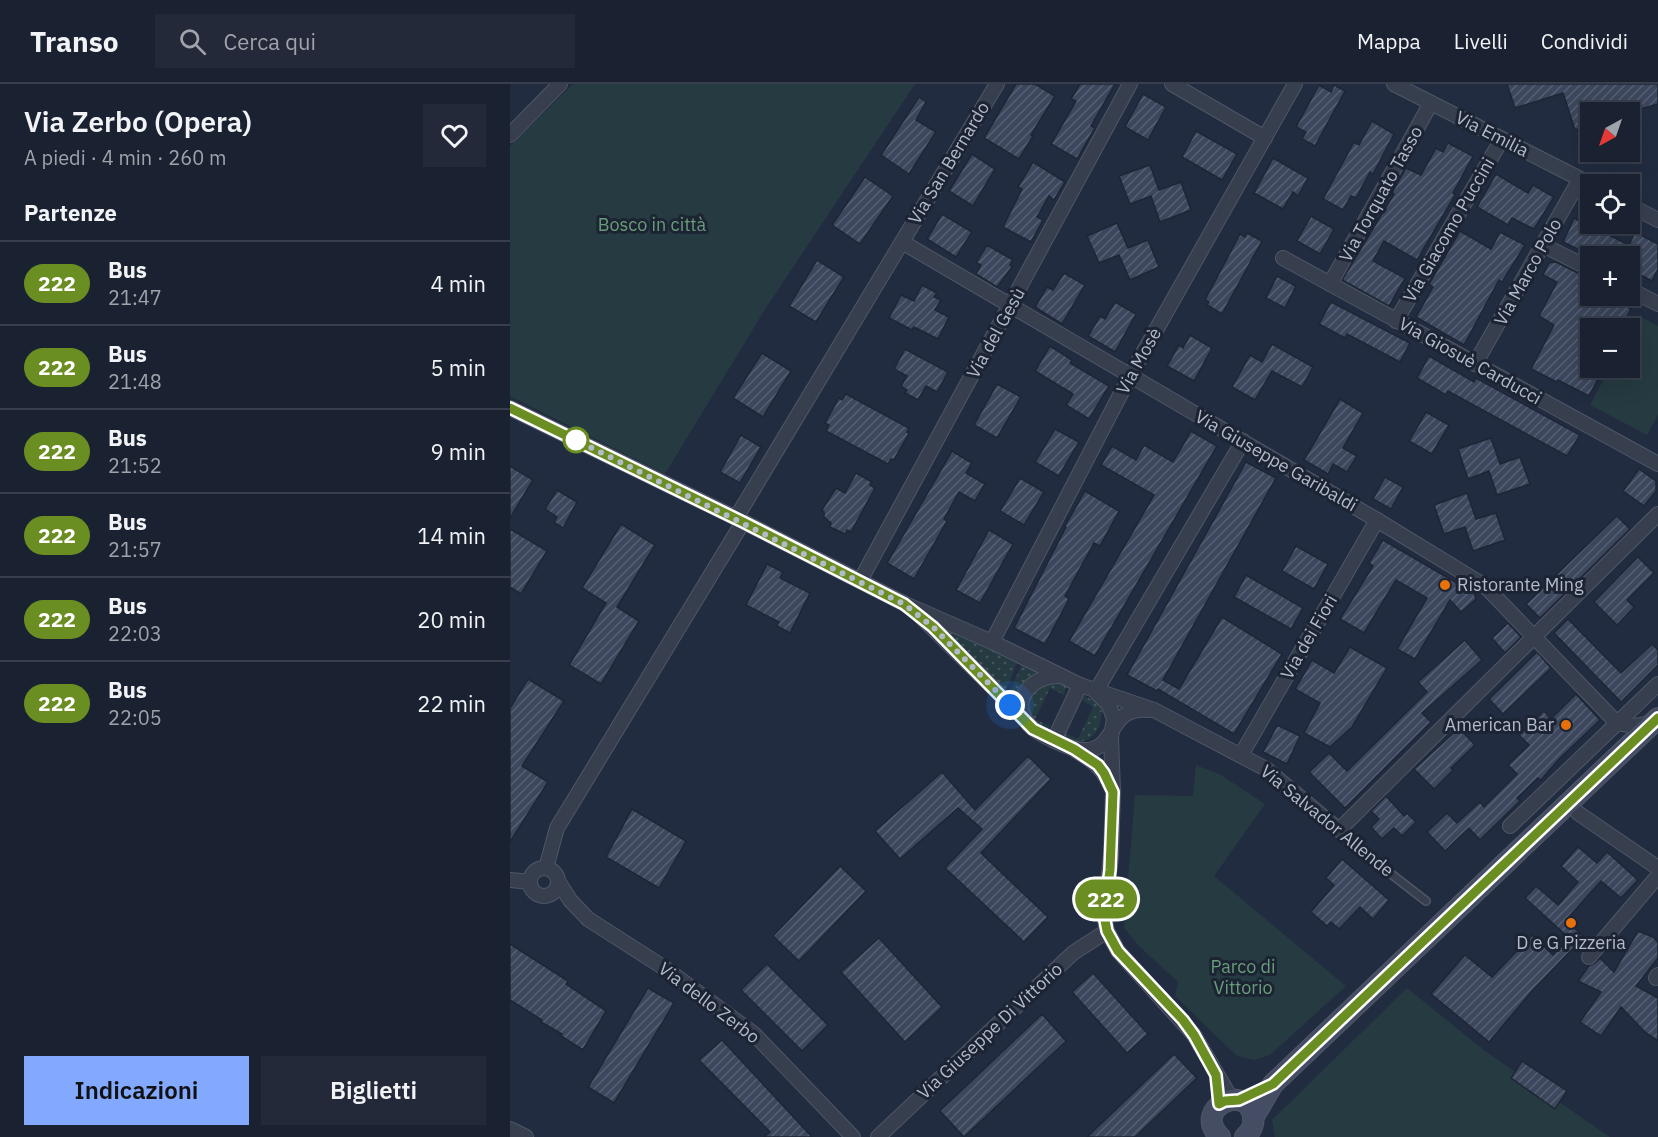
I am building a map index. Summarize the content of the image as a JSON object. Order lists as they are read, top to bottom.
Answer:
{
  "streets": {
    "street": [
      "Via Emilia",
      "Via San Bernardo",
      "Via Torquato Tasso",
      "Via Giacomo Puccini",
      "Via Marco Polo",
      "Via del Gesù",
      "Via Mosè",
      "Via Giosuè Carducci",
      "Via Giuseppe Garibaldi",
      "Via dei Fiori",
      "Via Salvador Allende",
      "Via dello Zerbo",
      "Via Giuseppe Di Vittorio"
    ]
  },
  "crossings": [
    ["Via Emilia", "Via Torquato Tasso"],
    ["Via Emilia", "Via Giacomo Puccini"],
    ["Via San Bernardo", "Via Giuseppe Garibaldi"],
    ["Via San Bernardo", "Via dello Zerbo"],
    ["Via Torquato Tasso", "Via Giosuè Carducci"],
    ["Via Giacomo Puccini", "Via Giosuè Carducci"],
    ["Via Marco Polo", "Via Giosuè Carducci"],
    ["Via del Gesù", "Via Giuseppe Garibaldi"],
    ["Via Mosè", "Via Giuseppe Garibaldi"],
    ["Via Mosè", "Via Salvador Allende"],
    ["Via Giuseppe Garibaldi", "Via dei Fiori"],
    ["Via dei Fiori", "Via Salvador Allende"]
  ],
  "parks": ["Bosco in città", "Parco di Vittorio"],
  "places": ["Ristorante Ming", "American Bar", "D e G Pizzeria"],
  "lines": ["bus line 222"],
  "north": "bottom left",
  "page": {
    "header": "Transo",
    "search": "Cerca qui",
    "nav": ["Mappa", "Livelli", "Condividi"],
    "heading": [
      ["Via Zerbo (Opera)", "A piedi · 4 min · 260 m"],
      "Partenze"
    ],
    "on_map": "222",
    "map_buttons": ["+", "−"],
    "list": [
      {
        "mark": "222",
        "name": "Bus",
        "note": "21:47",
        "value": "4 min"
      },
      {
        "mark": "222",
        "name": "Bus",
        "note": "21:48",
        "value": "5 min"
      },
      {
        "mark": "222",
        "name": "Bus",
        "note": "21:52",
        "value": "9 min"
      },
      {
        "mark": "222",
        "name": "Bus",
        "note": "21:57",
        "value": "14 min"
      },
      {
        "mark": "222",
        "name": "Bus",
        "note": "22:03",
        "value": "20 min"
      },
      {
        "mark": "222",
        "name": "Bus",
        "note": "22:05",
        "value": "22 min"
      }
    ],
    "buttons": ["Indicazioni", "Biglietti"]
  }
}
